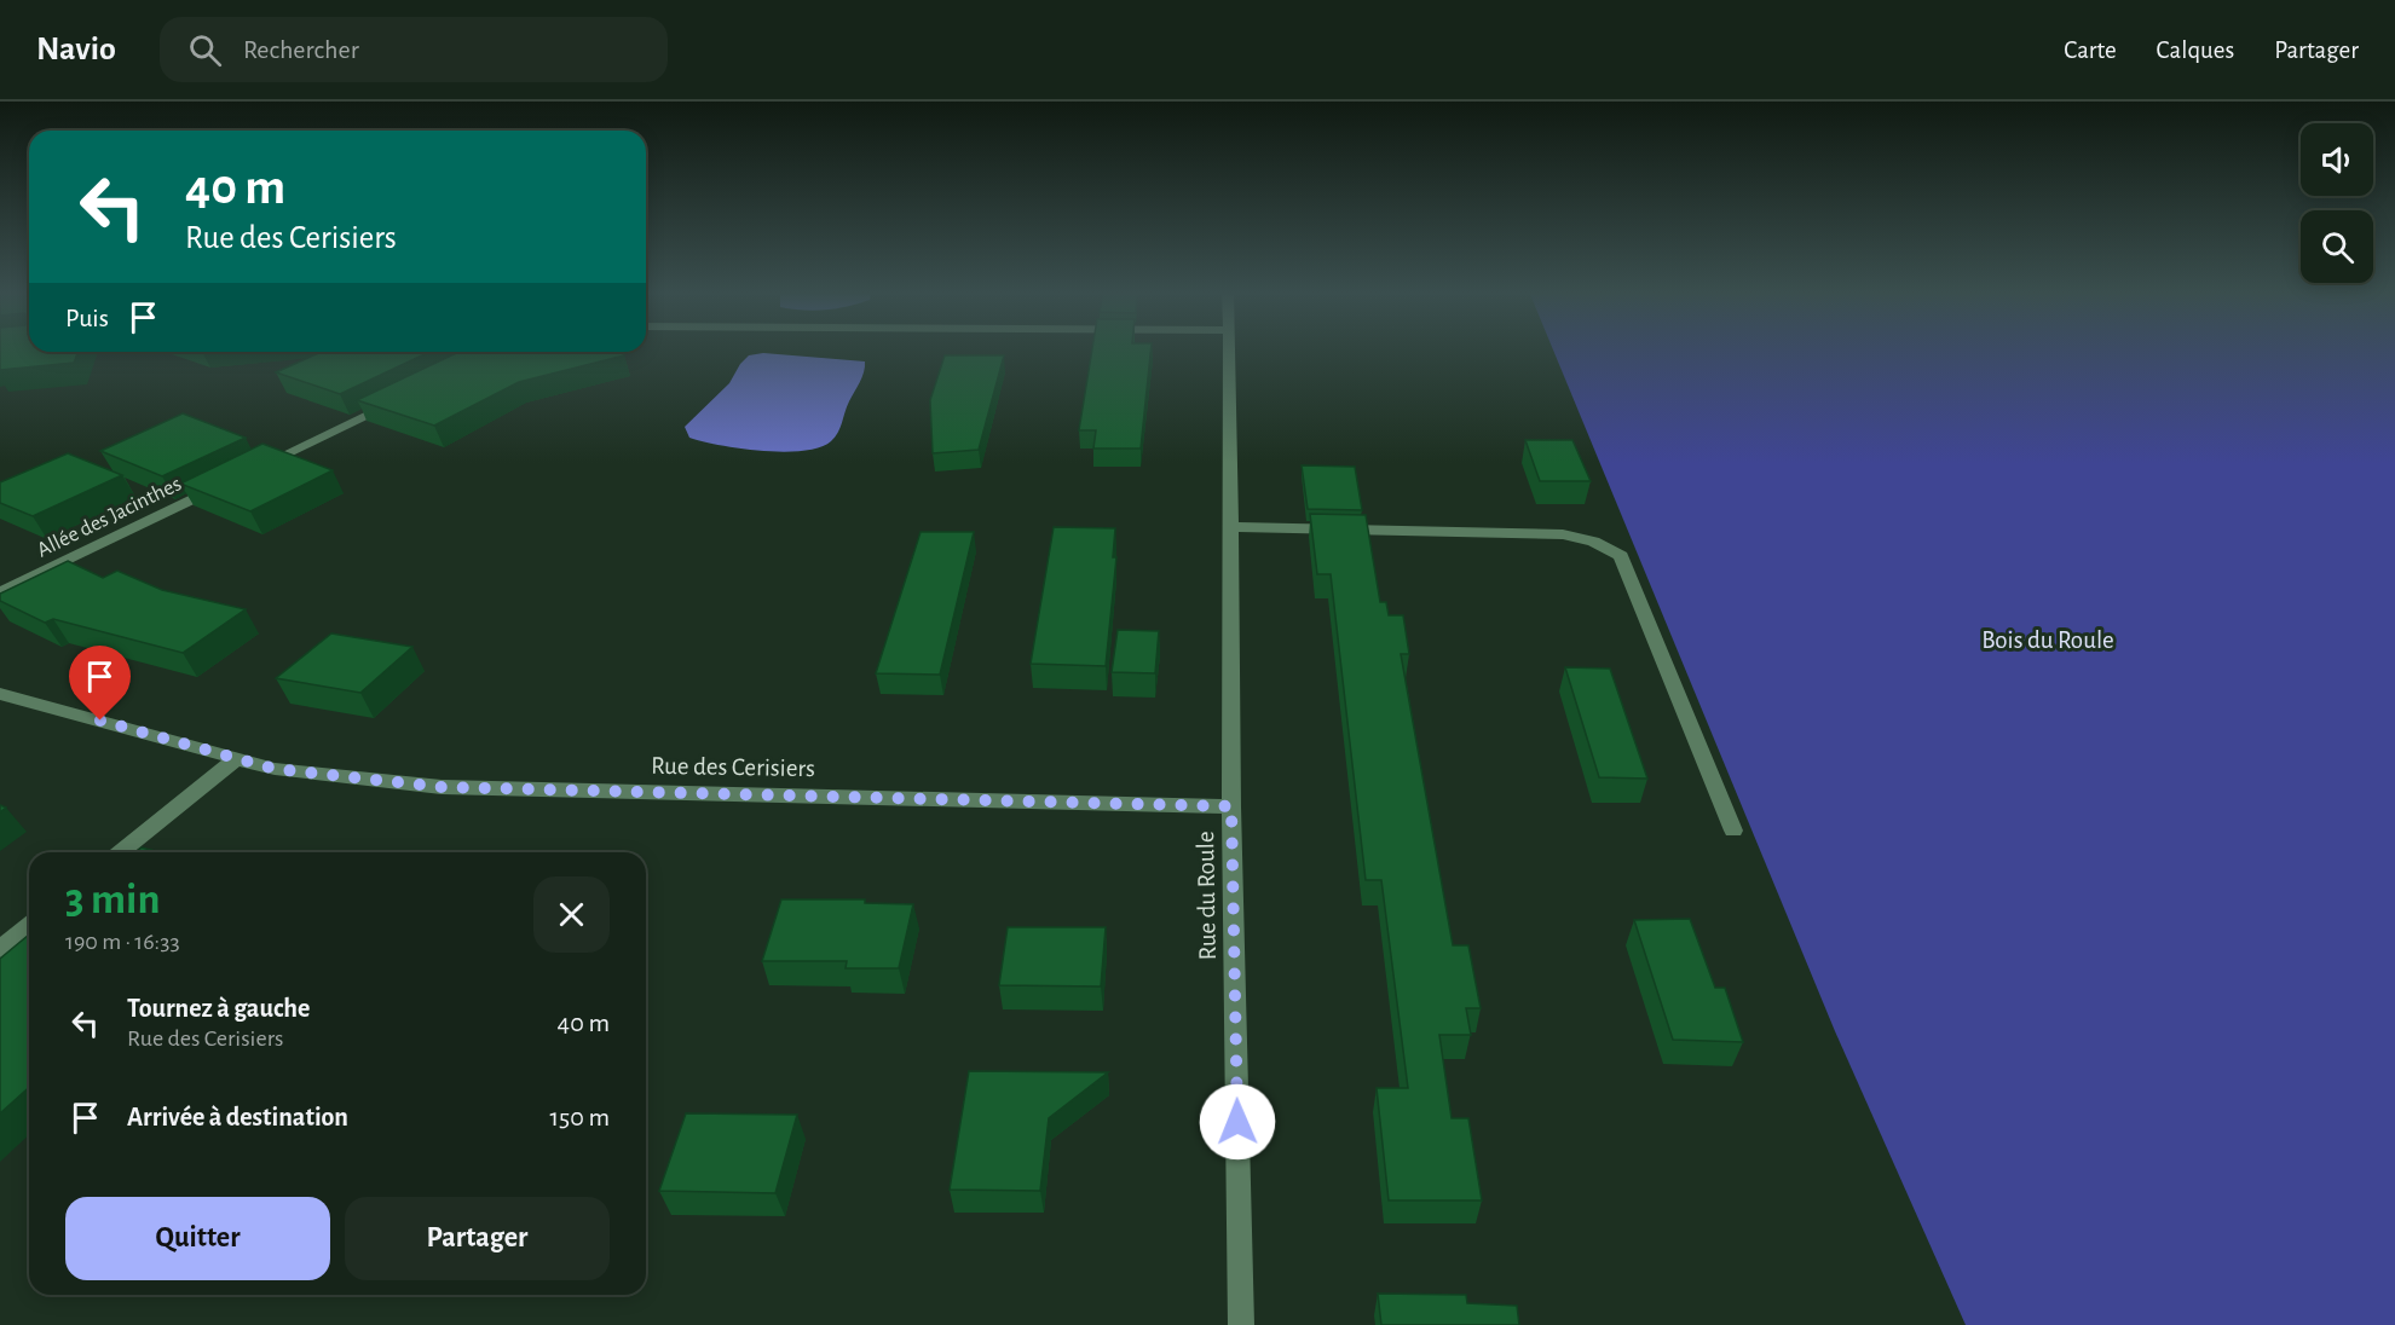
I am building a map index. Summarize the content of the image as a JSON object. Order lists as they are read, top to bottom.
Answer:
{
  "streets": {
    "street": ["Allée des Jacinthes", "Rue des Cerisiers", "Rue du Roule"]
  },
  "crossings": [
    ["Rue des Cerisiers", "Rue du Roule"]
  ],
  "parks": ["Bois du Roule"],
  "page": {
    "header": "Navio",
    "search": "Rechercher",
    "nav": ["Carte", "Calques", "Partager"],
    "turn": ["40 m", "Rue des Cerisiers"],
    "then": "Puis",
    "heading": ["3 min", "190 m · 16:33"],
    "list": [
      {
        "name": "Tournez à gauche",
        "note": "Rue des Cerisiers",
        "value": "40 m"
      },
      {
        "name": "Arrivée à destination",
        "value": "150 m"
      }
    ],
    "buttons": ["Quitter", "Partager"]
  }
}
